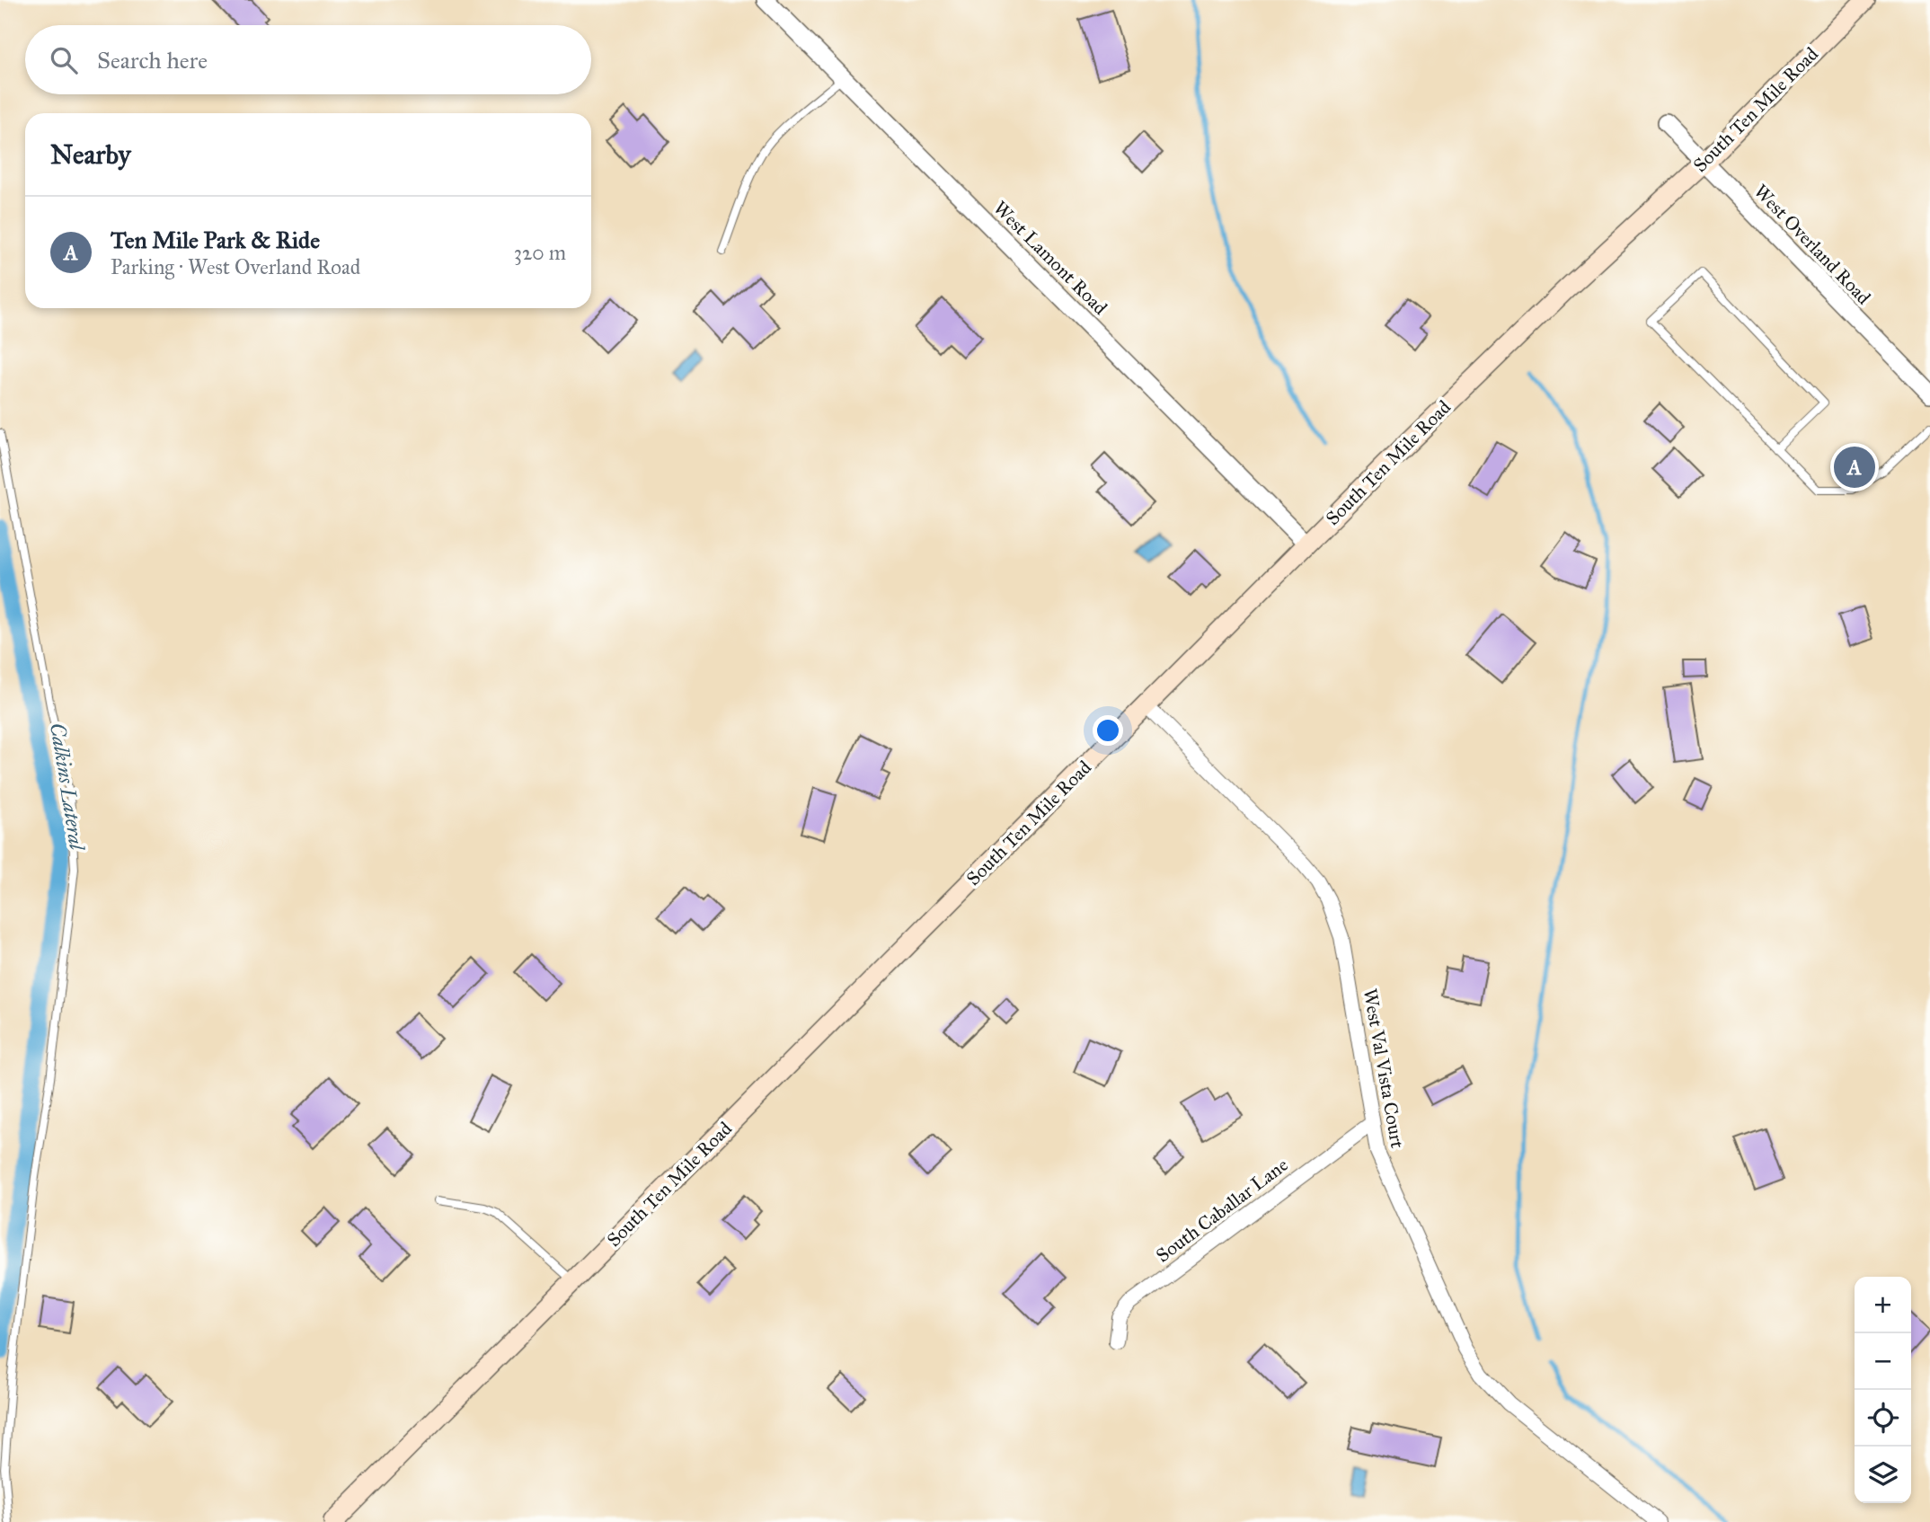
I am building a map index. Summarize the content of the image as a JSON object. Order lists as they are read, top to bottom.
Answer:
{
  "streets": {
    "main road": ["South Ten Mile Road"],
    "street": [
      "West Overland Road",
      "West Lamont Road",
      "West Val Vista Court",
      "South Caballar Lane"
    ]
  },
  "crossings": [
    ["South Ten Mile Road", "West Overland Road"],
    ["South Ten Mile Road", "West Lamont Road"],
    ["South Ten Mile Road", "West Val Vista Court"],
    ["West Val Vista Court", "South Caballar Lane"]
  ],
  "water": ["Calkins Lateral"],
  "page": {
    "search": "Search here",
    "heading": "Nearby",
    "list": [
      {
        "mark": "A",
        "name": "Ten Mile Park & Ride",
        "note": "Parking · West Overland Road",
        "value": "320 m"
      }
    ],
    "pins": "A",
    "map_buttons": ["+", "−"]
  }
}
